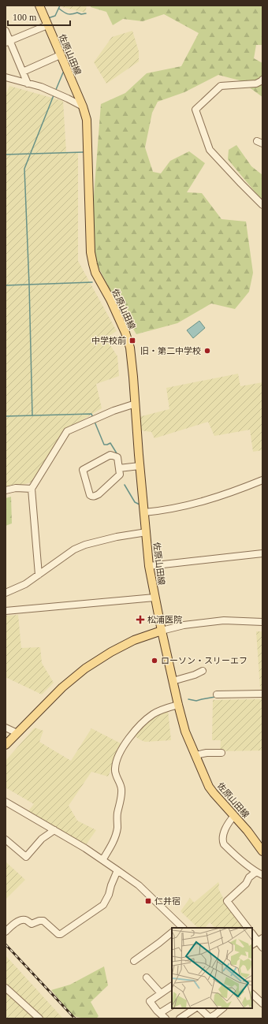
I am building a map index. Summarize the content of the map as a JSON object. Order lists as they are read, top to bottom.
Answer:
{
  "streets": {
    "main road": ["佐原山田線"]
  },
  "places": {
    "transit": ["中学校前", "仁井宿"],
    "other": ["旧・第二中学校", "ローソン・スリーエフ"],
    "health": ["松浦医院"]
  },
  "scale_bar": "100 m"
}
